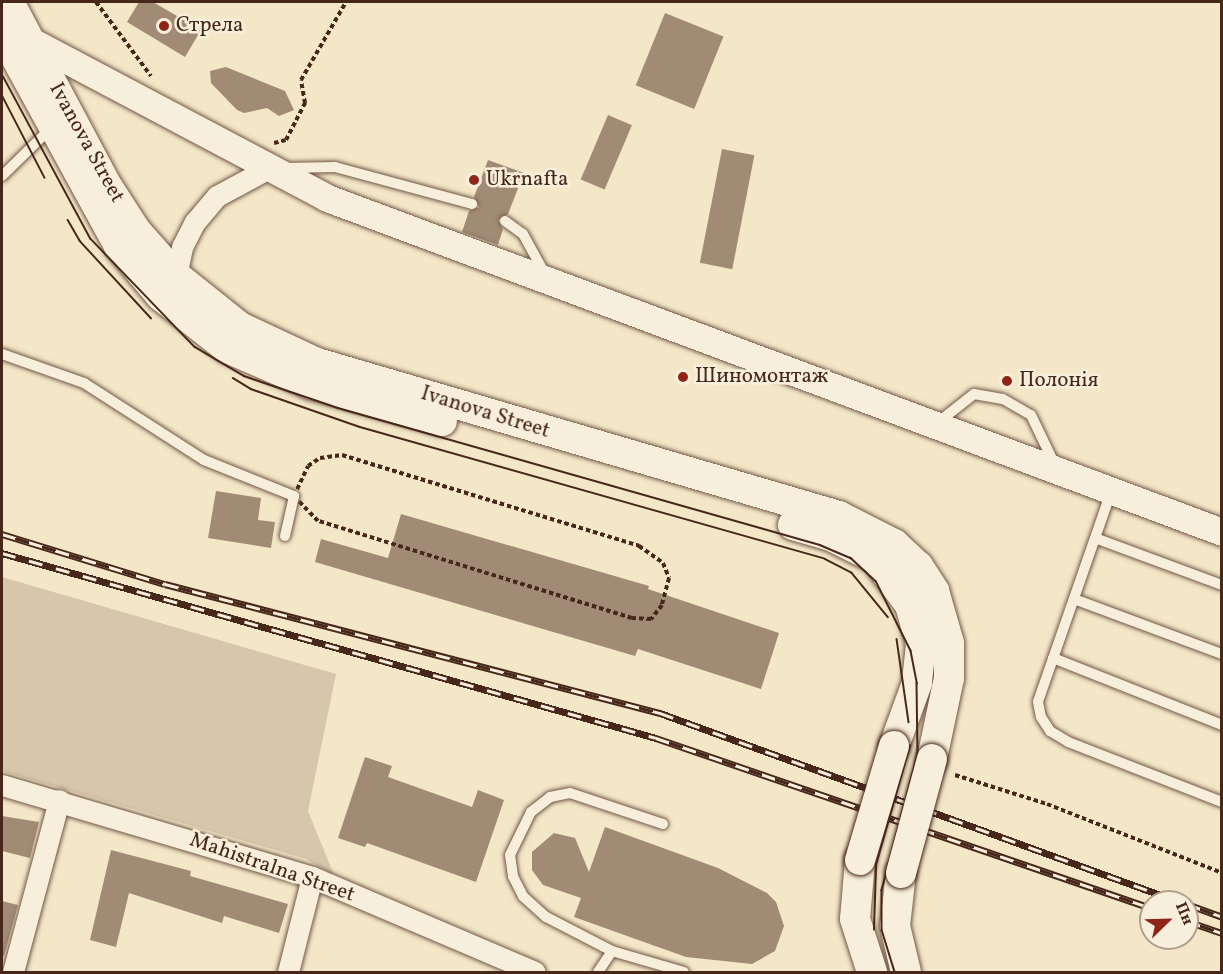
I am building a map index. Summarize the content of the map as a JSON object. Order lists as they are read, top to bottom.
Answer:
{
  "streets": {
    "main road": ["Ivanova Street"],
    "street": ["Mahistralna Street"]
  },
  "places": [
    "Стрела",
    "Ukrnafta",
    "Шиномонтаж",
    "Полонія"
  ],
  "north": "top right"
}
